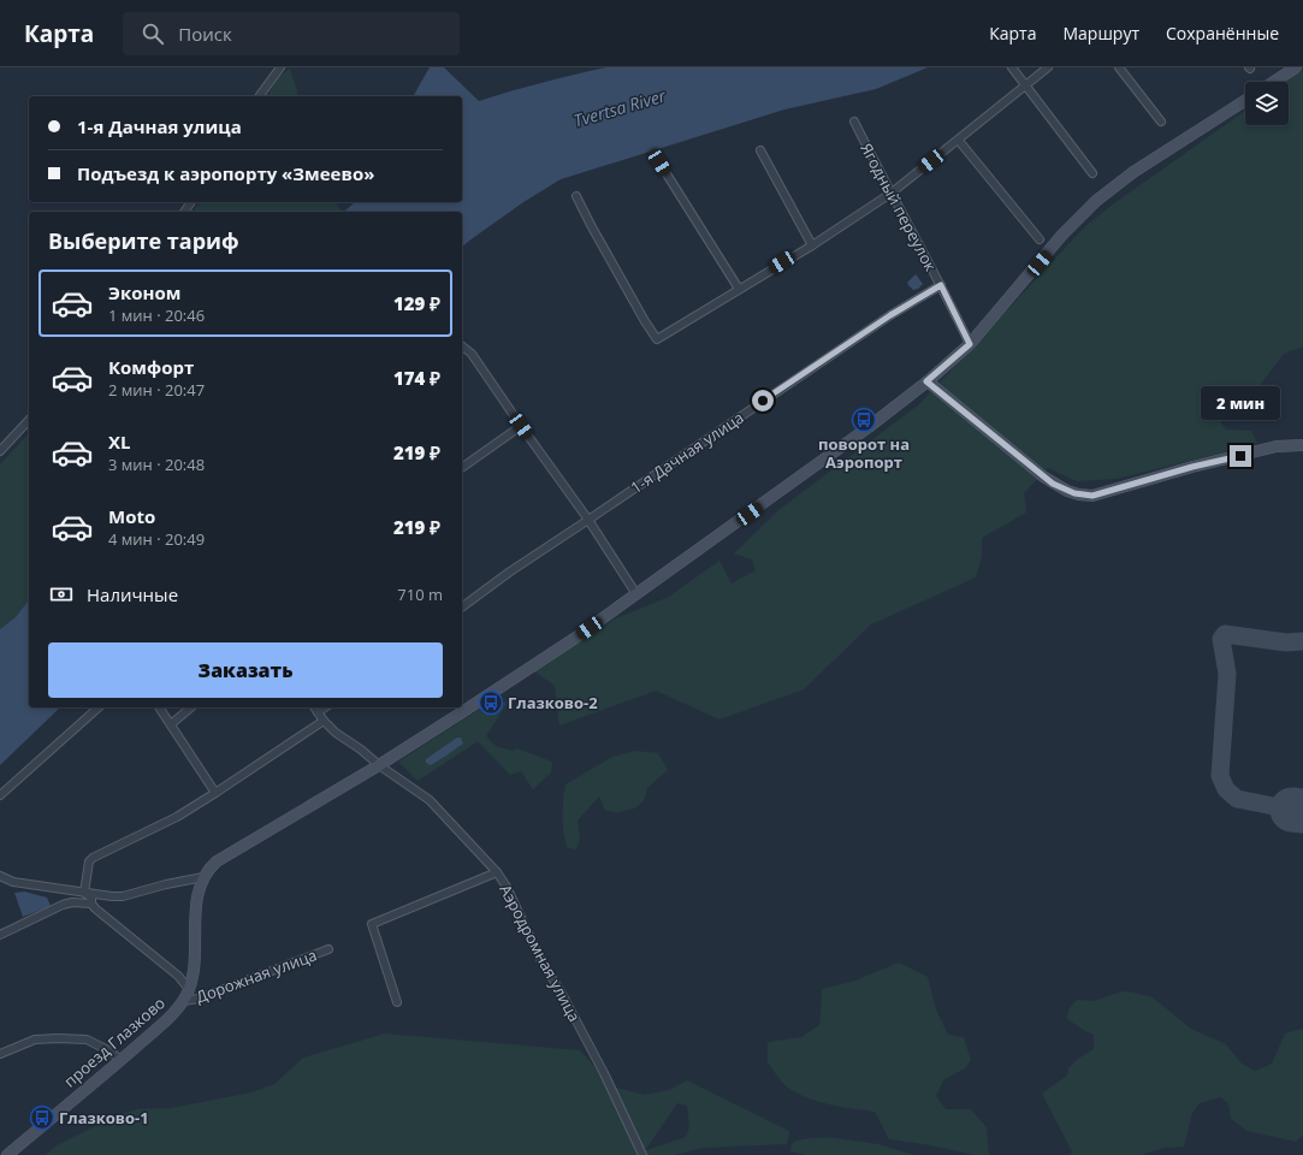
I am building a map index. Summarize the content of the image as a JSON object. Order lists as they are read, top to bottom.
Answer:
{
  "streets": {
    "main road": ["проезд Глазково"],
    "street": [
      "Ягодный переулок",
      "1-я Дачная улица",
      "Аэродромная улица",
      "Дорожная улица"
    ]
  },
  "crossings": [
    ["Ягодный переулок", "1-я Дачная улица"],
    ["Ягодный переулок", "проезд Глазково"],
    ["Аэродромная улица", "проезд Глазково"],
    ["Дорожная улица", "проезд Глазково"]
  ],
  "water": ["Tvertsa River"],
  "places": {
    "bus stop": ["поворот на Аэропорт", "Глазково-2", "Глазково-1"]
  },
  "page": {
    "header": "Карта",
    "search": "Поиск",
    "nav": ["Карта", "Маршрут", "Сохранённые"],
    "banner": ["1-я Дачная улица", "Подъезд к аэропорту «Змеево»"],
    "heading": "Выберите тариф",
    "list": [
      {
        "name": "Эконом",
        "note": "1 мин · 20:46",
        "value": "129 ₽"
      },
      {
        "name": "Комфорт",
        "note": "2 мин · 20:47",
        "value": "174 ₽"
      },
      {
        "name": "XL",
        "note": "3 мин · 20:48",
        "value": "219 ₽"
      },
      {
        "name": "Moto",
        "note": "4 мин · 20:49",
        "value": "219 ₽"
      }
    ],
    "bubble": "2 мин",
    "pay": ["Наличные", "710 m"],
    "buttons": "Заказать"
  }
}
